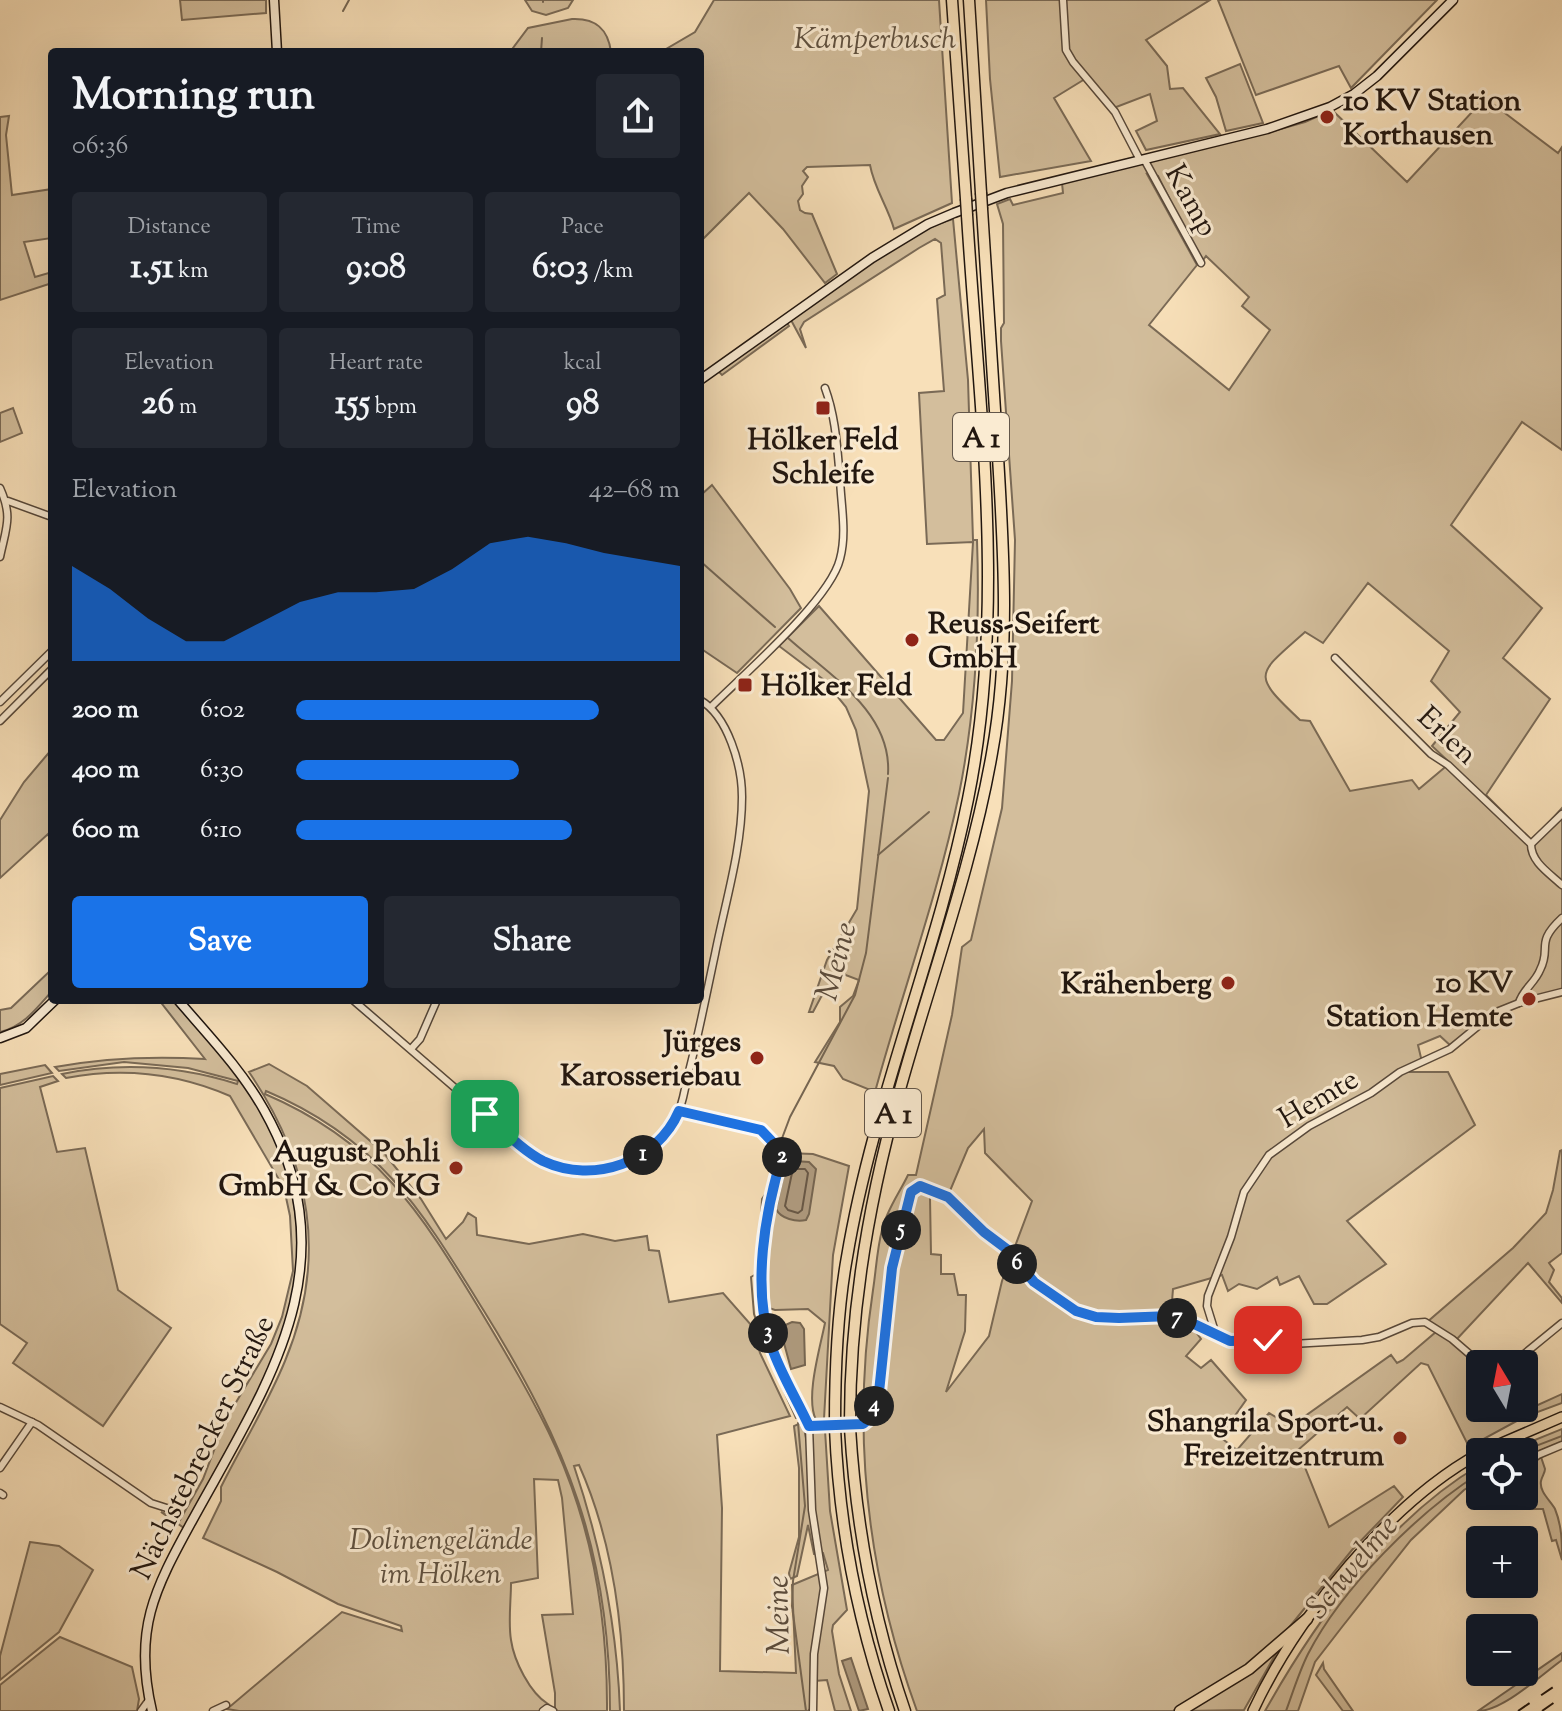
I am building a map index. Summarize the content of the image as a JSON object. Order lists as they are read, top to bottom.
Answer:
{
  "streets": {
    "highway": ["A 1"],
    "main road": ["Nächstebrecker Straße"],
    "street": ["Kamp", "Erlen", "Hemte"]
  },
  "water": ["Meine", "Schwelme"],
  "parks": ["Kämperbusch", "Dolinengelände im Hölken"],
  "places": {
    "other": [
      "10 KV Station Korthausen",
      "Reuss-Seifert GmbH",
      "Krähenberg",
      "10 KV Station Hemte",
      "Jürges Karosseriebau",
      "August Pohli GmbH & Co KG",
      "Shangrila Sport-u. Freizeitzentrum"
    ],
    "transit": ["Hölker Feld Schleife", "Hölker Feld"]
  },
  "north": "top",
  "page": {
    "heading": ["Morning run", "06:36"],
    "stats": [
      ["Distance", "1.51 km"],
      ["Time", "9:08"],
      ["Pace", "6:03 /km"],
      ["Elevation", "26 m"],
      ["Heart rate", "155 bpm"],
      ["kcal", "98"]
    ],
    "chart": ["Elevation", "42–68 m"],
    "list": [
      {
        "name": "200 m",
        "note": "6:02"
      },
      {
        "name": "400 m",
        "note": "6:30"
      },
      {
        "name": "600 m",
        "note": "6:10"
      }
    ],
    "buttons": ["Save", "Share"],
    "pins": [
      "1",
      "2",
      "5",
      "6",
      "7",
      "3",
      "4"
    ],
    "map_buttons": ["+", "−"]
  }
}
